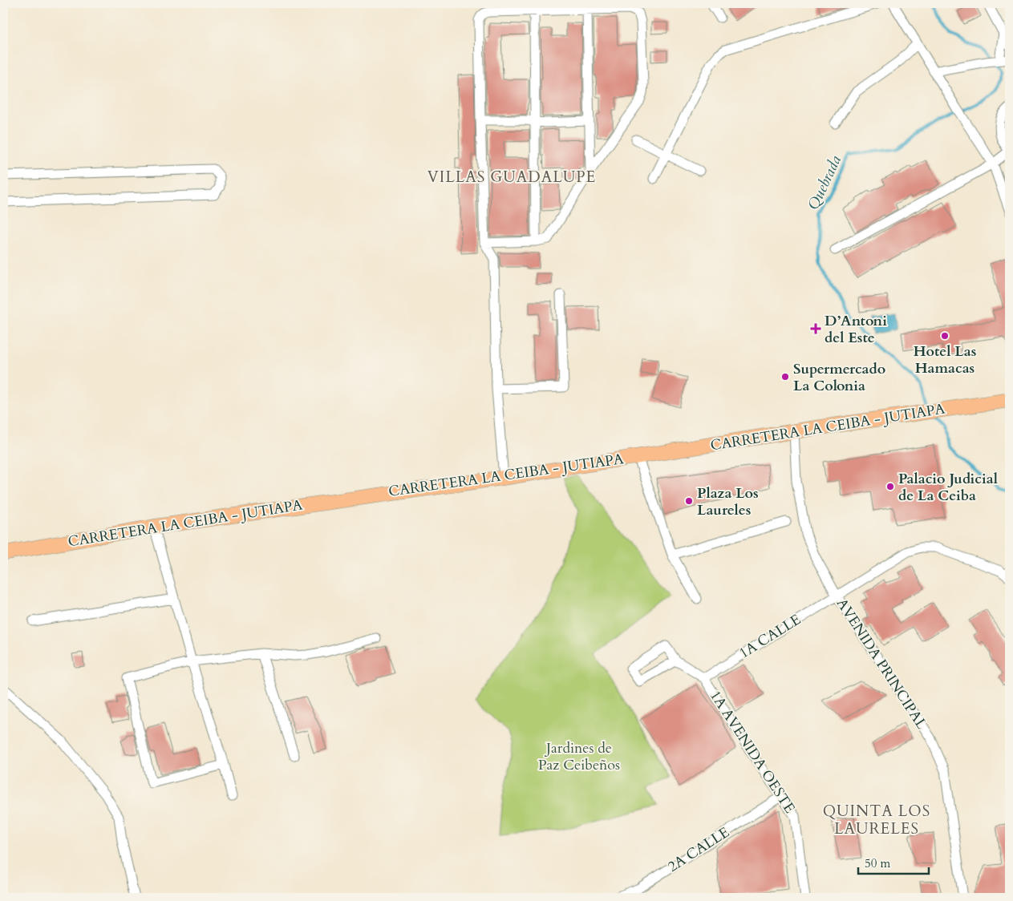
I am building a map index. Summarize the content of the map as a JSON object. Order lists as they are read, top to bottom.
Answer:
{
  "streets": {
    "main road": ["CARRETERA LA CEIBA - JUTIAPA"],
    "street": [
      "1A CALLE",
      "AVENIDA PRINCIPAL",
      "1A AVENIDA OESTE",
      "2A CALLE"
    ]
  },
  "crossings": [
    ["CARRETERA LA CEIBA - JUTIAPA", "AVENIDA PRINCIPAL"],
    ["1A CALLE", "AVENIDA PRINCIPAL"],
    ["1A CALLE", "1A AVENIDA OESTE"],
    ["1A AVENIDA OESTE", "2A CALLE"]
  ],
  "districts": ["VILLAS GUADALUPE", "QUINTA LOS LAURELES"],
  "water": ["Quebrada"],
  "parks": ["Jardines de Paz Ceibeños"],
  "places": {
    "health": ["D’Antoni del Este"],
    "other": [
      "Hotel Las Hamacas",
      "Supermercado La Colonia",
      "Palacio Judicial de La Ceiba",
      "Plaza Los Laureles"
    ]
  },
  "scale_bar": "50 m"
}
